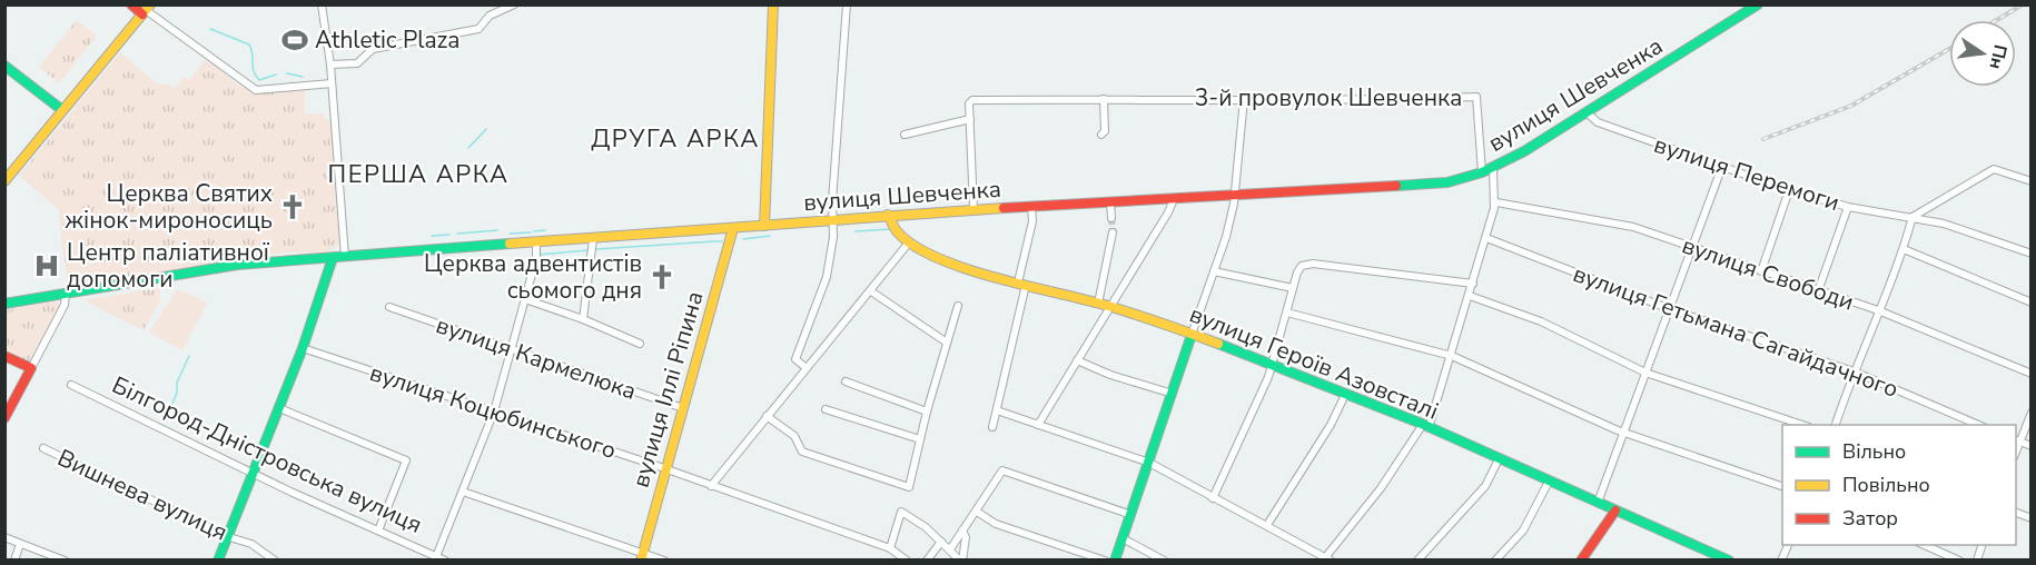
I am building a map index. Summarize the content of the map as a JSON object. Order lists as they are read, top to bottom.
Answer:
{
  "streets": {
    "main road": ["вулиця Шевченка", "вулиця Героїв Азовсталі", "вулиця Іллі Ріпина"],
    "street": [
      "3-й провулок Шевченка",
      "вулиця Перемоги",
      "вулиця Свободи",
      "вулиця Гетьмана Сагайдачного",
      "вулиця Кармелюка",
      "вулиця Коцюбинського",
      "Білгород-Дністровська вулиця",
      "Вишнева вулиця"
    ]
  },
  "crossings": [
    ["вулиця Шевченка", "3-й провулок Шевченка"],
    ["вулиця Шевченка", "вулиця Перемоги"],
    ["вулиця Шевченка", "вулиця Героїв Азовсталі"],
    ["вулиця Шевченка", "вулиця Іллі Ріпина"],
    ["вулиця Кармелюка", "вулиця Іллі Ріпина"],
    ["вулиця Іллі Ріпина", "вулиця Коцюбинського"]
  ],
  "districts": ["ДРУГА АРКА", "ПЕРША АРКА"],
  "places": {
    "sports": ["Athletic Plaza"],
    "church": ["Церква Святих жінок-мироносиць", "Церква адвентистів сьомого дня"],
    "hospital": ["Центр паліативної допомоги"]
  },
  "legend": ["Вільно", "Повільно", "Затор"],
  "north": "right"
}
